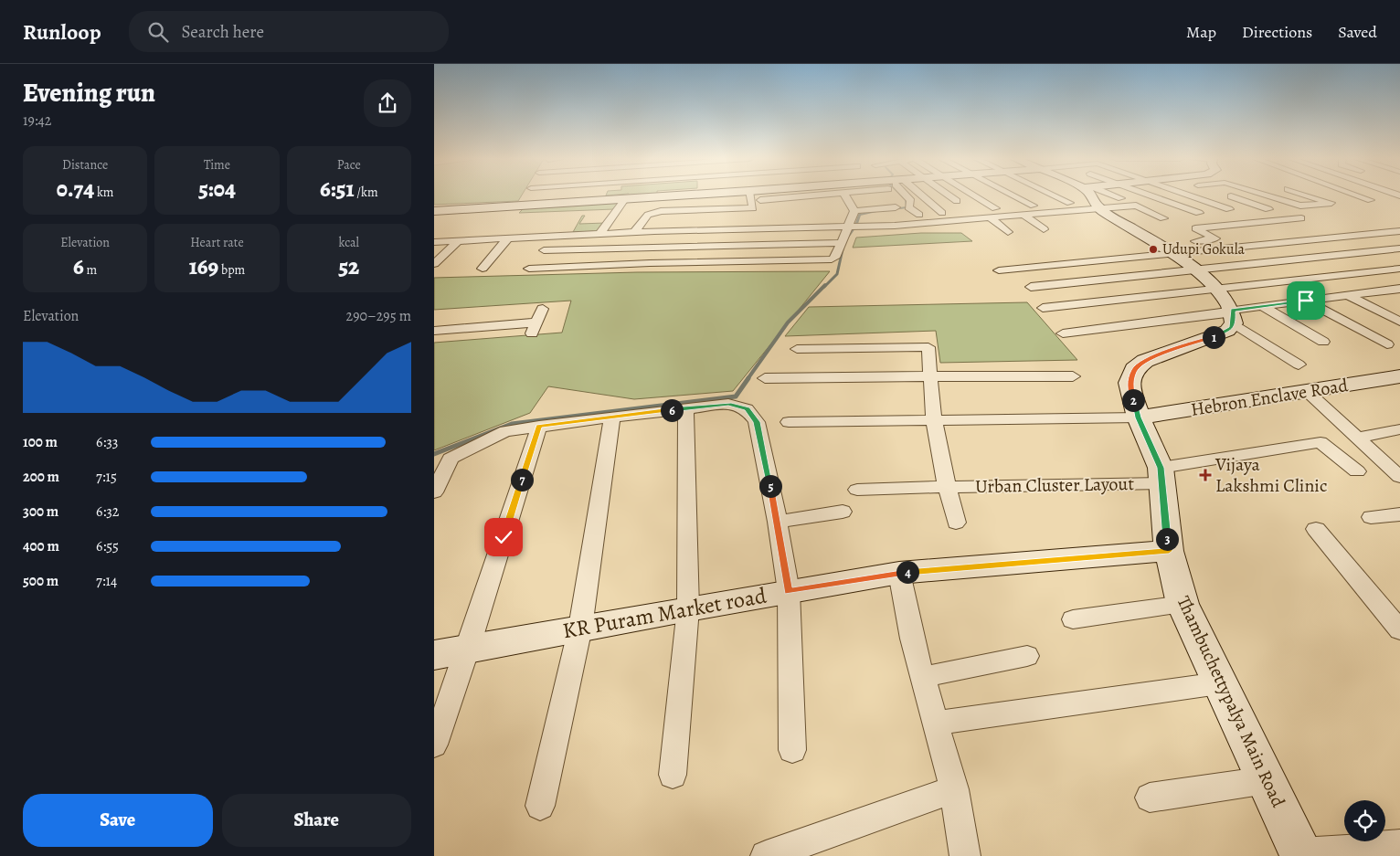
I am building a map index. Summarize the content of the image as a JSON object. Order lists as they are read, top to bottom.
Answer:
{
  "streets": {
    "street": [
      "Hebron Enclave Road",
      "Urban Cluster Layout",
      "KR Puram Market road",
      "Thambuchettypalya Main Road"
    ]
  },
  "crossings": [
    ["Hebron Enclave Road", "Thambuchettypalya Main Road"],
    ["Urban Cluster Layout", "Thambuchettypalya Main Road"],
    ["KR Puram Market road", "Thambuchettypalya Main Road"]
  ],
  "places": {
    "other": ["Udupi Gokula"],
    "health": ["Vijaya Lakshmi Clinic"]
  },
  "page": {
    "header": "Runloop",
    "search": "Search here",
    "nav": ["Map", "Directions", "Saved"],
    "heading": ["Evening run", "19:42"],
    "stats": [
      ["Distance", "0.74 km"],
      ["Time", "5:04"],
      ["Pace", "6:51 /km"],
      ["Elevation", "6 m"],
      ["Heart rate", "169 bpm"],
      ["kcal", "52"]
    ],
    "chart": ["Elevation", "290–295 m"],
    "pins": [
      "1",
      "2",
      "6",
      "7",
      "5",
      "3",
      "4"
    ],
    "list": [
      {
        "name": "100 m",
        "note": "6:33"
      },
      {
        "name": "200 m",
        "note": "7:15"
      },
      {
        "name": "300 m",
        "note": "6:32"
      },
      {
        "name": "400 m",
        "note": "6:55"
      },
      {
        "name": "500 m",
        "note": "7:14"
      }
    ],
    "buttons": ["Save", "Share"]
  }
}
